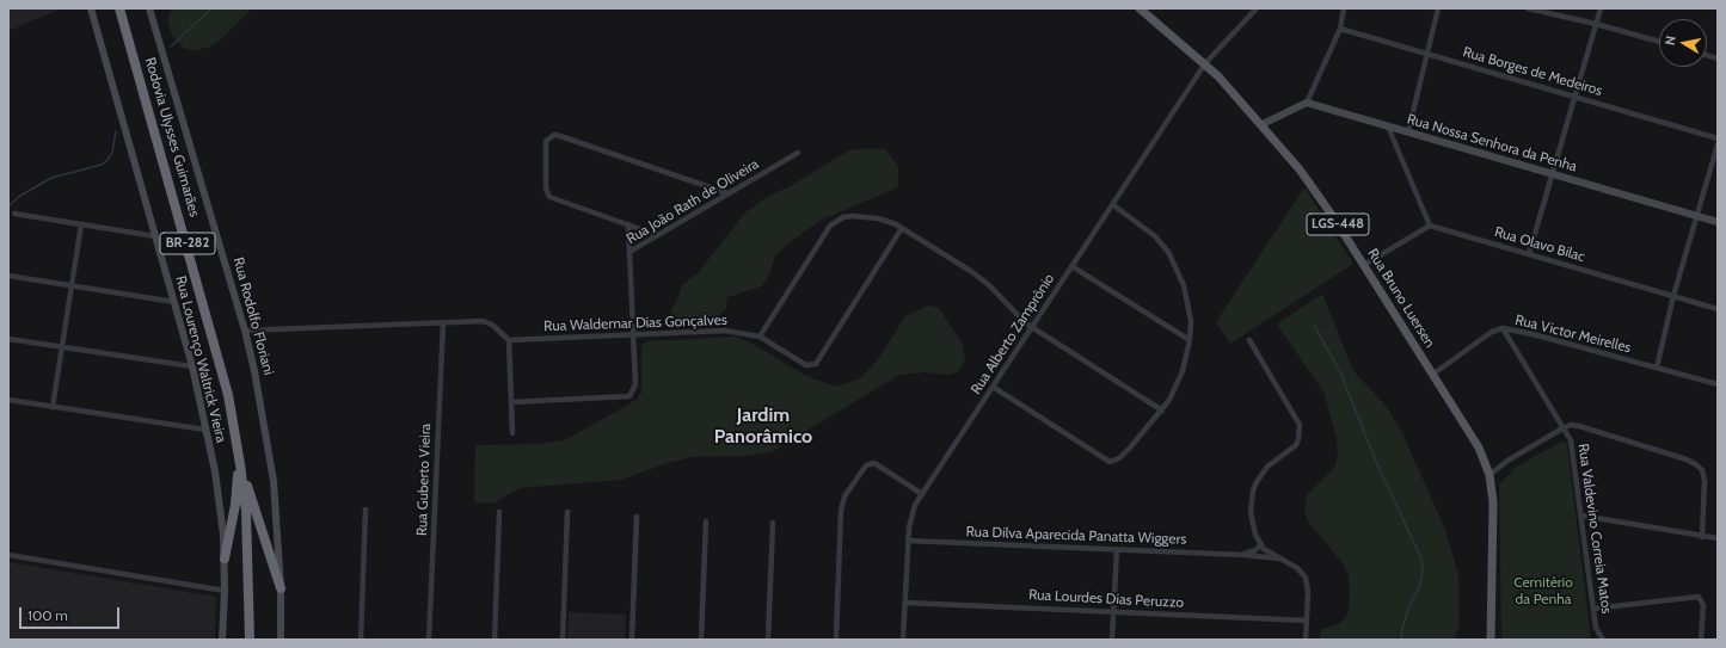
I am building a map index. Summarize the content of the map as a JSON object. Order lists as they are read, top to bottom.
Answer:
{
  "streets": {
    "highway": ["Rodovia Ulysses Guimarães", "BR-282"],
    "main road": [
      "Rua Nossa Senhora da Penha",
      "LGS-448",
      "Rua Bruno Luersen",
      "Rua Rodolfo Floriani",
      "Rua Lourenço Waltrick Vieira"
    ],
    "street": [
      "Rua Borges de Medeiros",
      "Rua João Rath de Oliveira",
      "Rua Olavo Bilac",
      "Rua Waldemar Dias Gonçalves",
      "Rua Alberto Zamprônio",
      "Rua Victor Meirelles",
      "Rua Guberto Vieira",
      "Rua Valdevino Correia Matos",
      "Rua Dilva Aparecida Panatta Wiggers",
      "Rua Lourdes Dias Peruzzo"
    ]
  },
  "crossings": [
    ["Rua João Rath de Oliveira", "Rua Waldemar Dias Gonçalves"],
    ["Rua Bruno Luersen", "Rua Alberto Zamprônio"],
    ["Rua Bruno Luersen", "Rua Victor Meirelles"],
    ["Rua Alberto Zamprônio", "Rua Dilva Aparecida Panatta Wiggers"],
    ["Rua Alberto Zamprônio", "Rua Lourdes Dias Peruzzo"],
    ["Rua Victor Meirelles", "Rua Valdevino Correia Matos"]
  ],
  "districts": ["Jardim Panorâmico"],
  "parks": ["Cemitério da Penha"],
  "scale_bar": "100 m",
  "north": "left"
}
